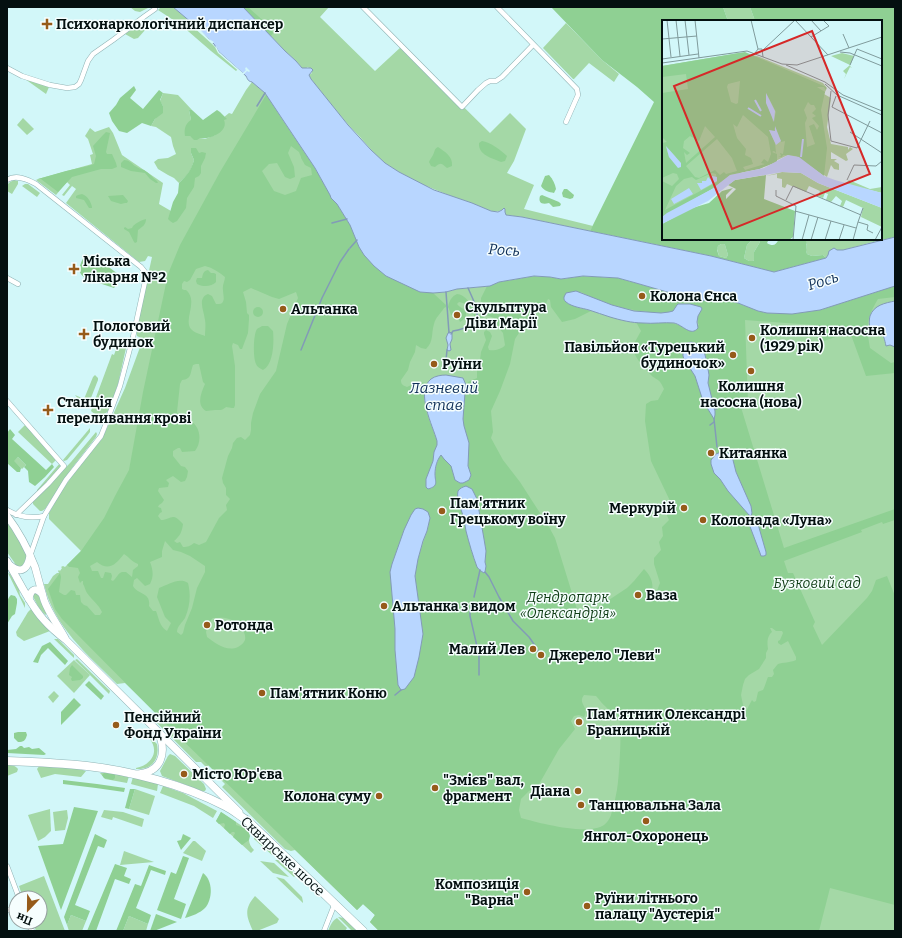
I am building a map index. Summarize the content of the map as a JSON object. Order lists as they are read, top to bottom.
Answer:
{
  "streets": {
    "main road": ["Сквирське шосе"]
  },
  "water": ["Рось", "Лазневий став"],
  "parks": ["Бузковий сад", "Дендропарк «Олександрія»"],
  "places": {
    "health": [
      "Психонаркологічний диспансер",
      "Міська лікарня №2",
      "Пологовий будинок",
      "Станція переливання крові"
    ],
    "other": [
      "Колона Єнса",
      "Альтанка",
      "Скульптура Діви Марії",
      "Колишня насосна (1929 рік)",
      "Павільйон «Турецький будиночок»",
      "Руїни",
      "Колишня насосна (нова)",
      "Китаянка",
      "Меркурій",
      "Пам'ятник Грецькому воїну",
      "Колонада «Луна»",
      "Ваза",
      "Альтанка з видом",
      "Ротонда",
      "Малий Лев",
      "Джерело \"Леви\"",
      "Пам'ятник Коню",
      "Пам'ятник Олександрі Браницькій",
      "Пенсійний Фонд України",
      "Місто Юр'єва",
      "\"Змієв\" вал, фрагмент",
      "Діана",
      "Колона суму",
      "Танцювальна Зала",
      "Янгол-Охоронець",
      "Композиція \"Варна\"",
      "Руїни літнього палацу \"Аустерія\""
    ]
  },
  "north": "bottom"
}
